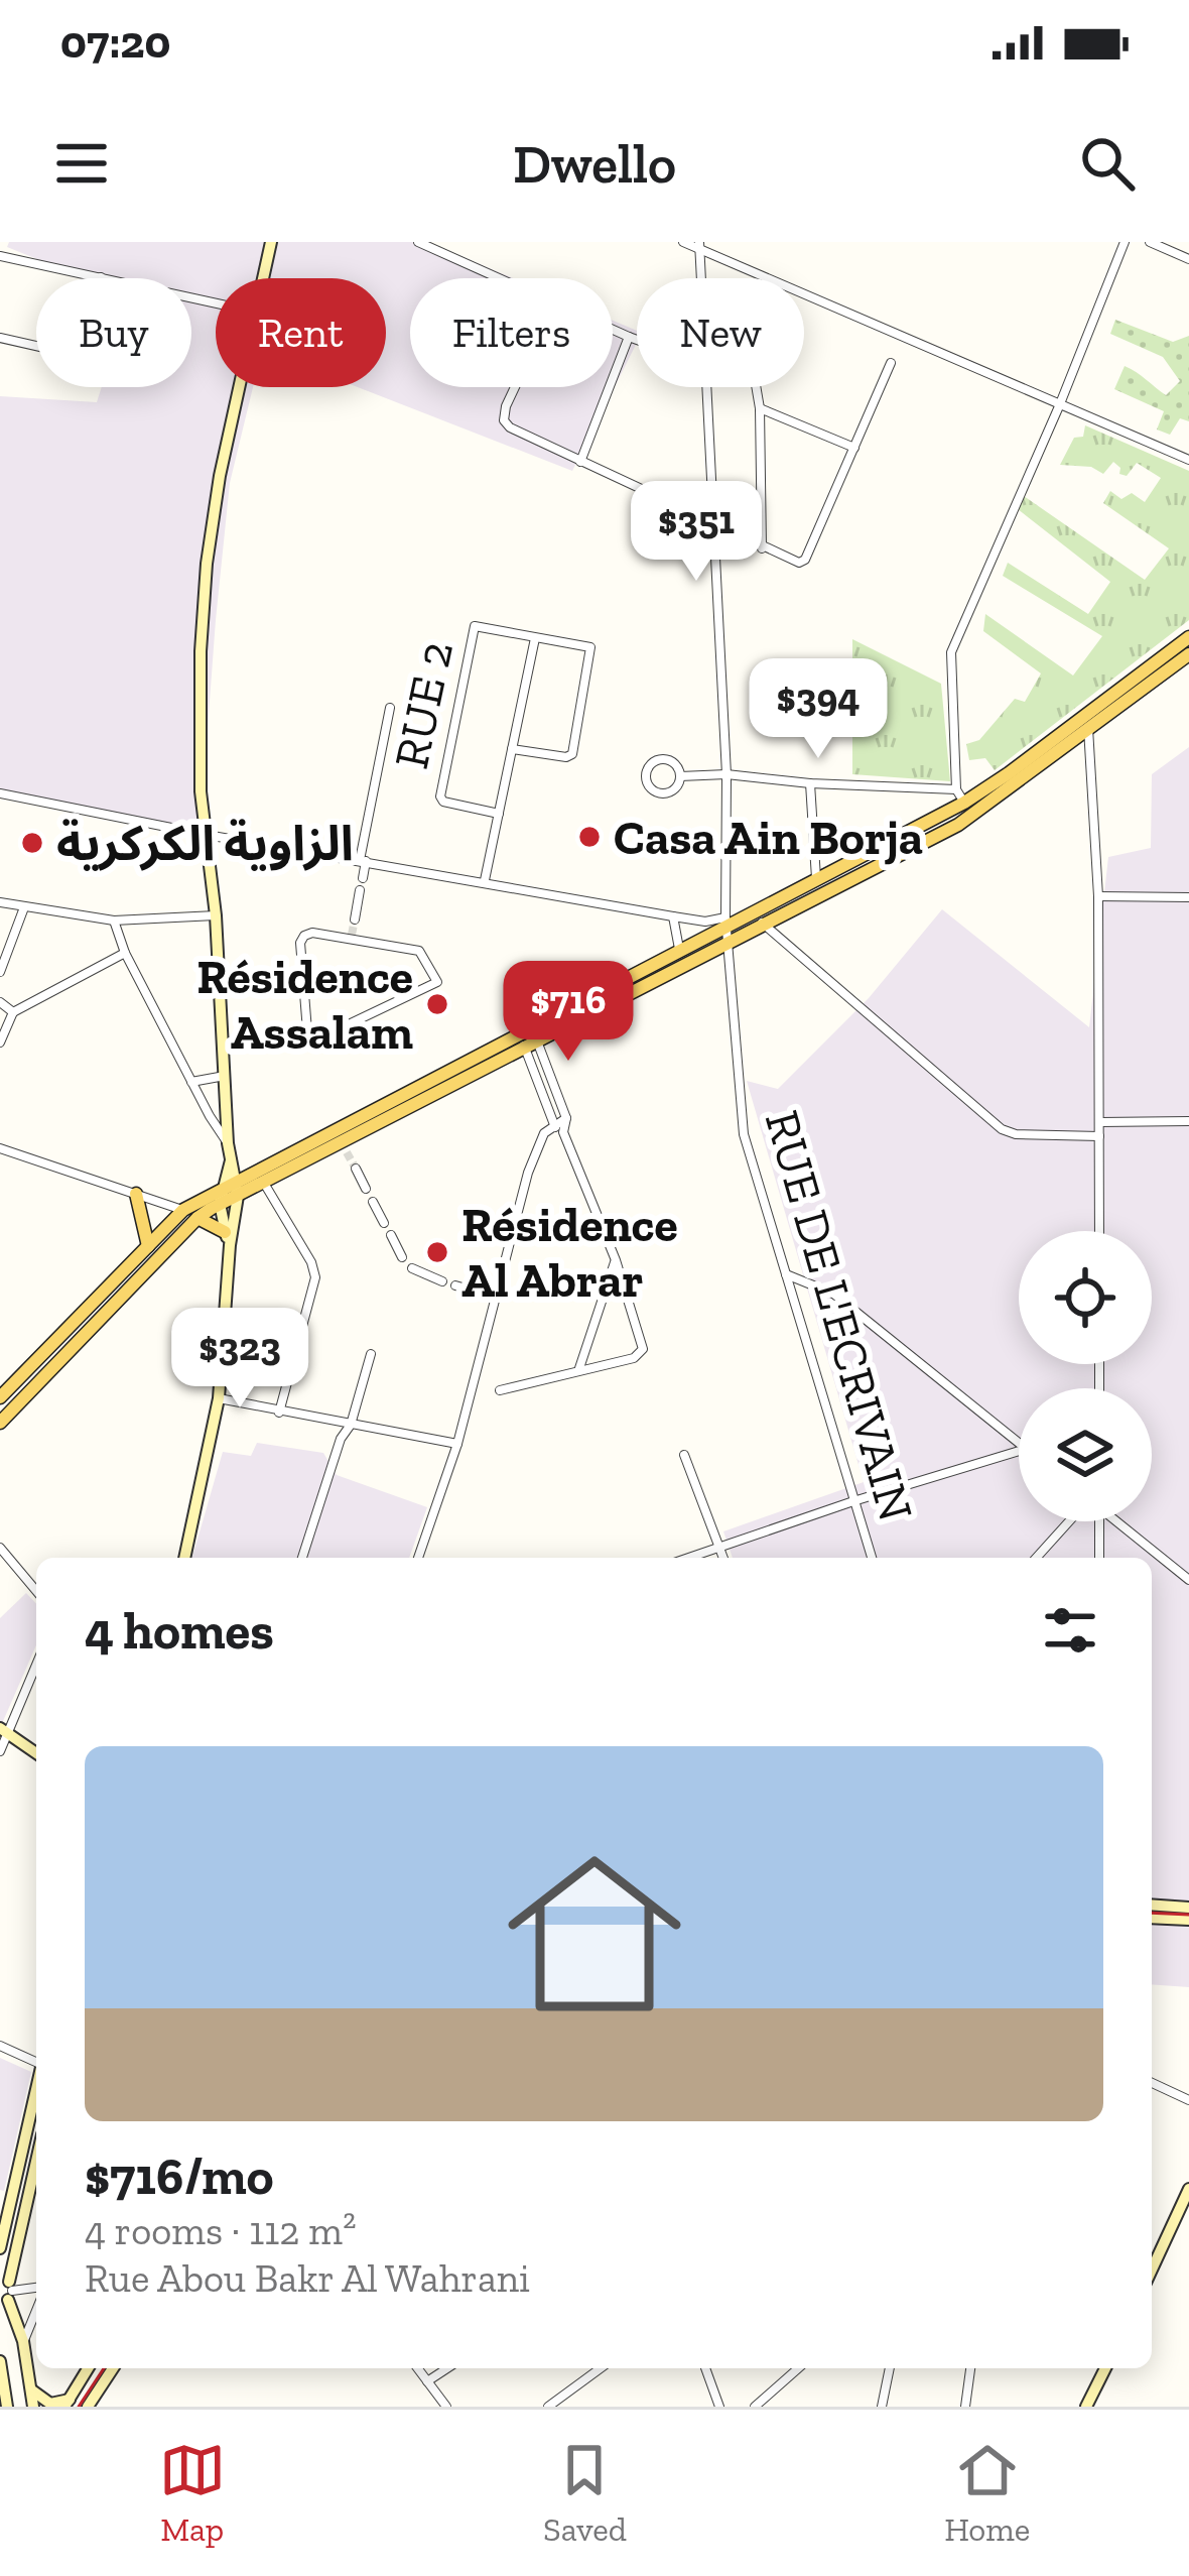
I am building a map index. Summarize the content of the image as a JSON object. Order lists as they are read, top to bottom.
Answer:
{
  "streets": {
    "street": ["RUE 2", "RUE DE L'ECRIVAIN"]
  },
  "places": [
    "Casa Ain Borja",
    "الزاوية الكركرية",
    "Résidence Assalam",
    "Résidence Al Abrar"
  ],
  "page": {
    "status": "07:20",
    "header": "Dwello",
    "chip": [
      "Buy",
      "Rent",
      "Filters",
      "New"
    ],
    "price": [
      "$351",
      "$394",
      "$716",
      "$323"
    ],
    "heading": "4 homes",
    "list": [
      {
        "name": "$716/mo",
        "note": "4 rooms · 112 m² · Rue Abou Bakr Al Wahrani"
      }
    ],
    "tabs": ["Map", "Saved", "Home"]
  }
}
